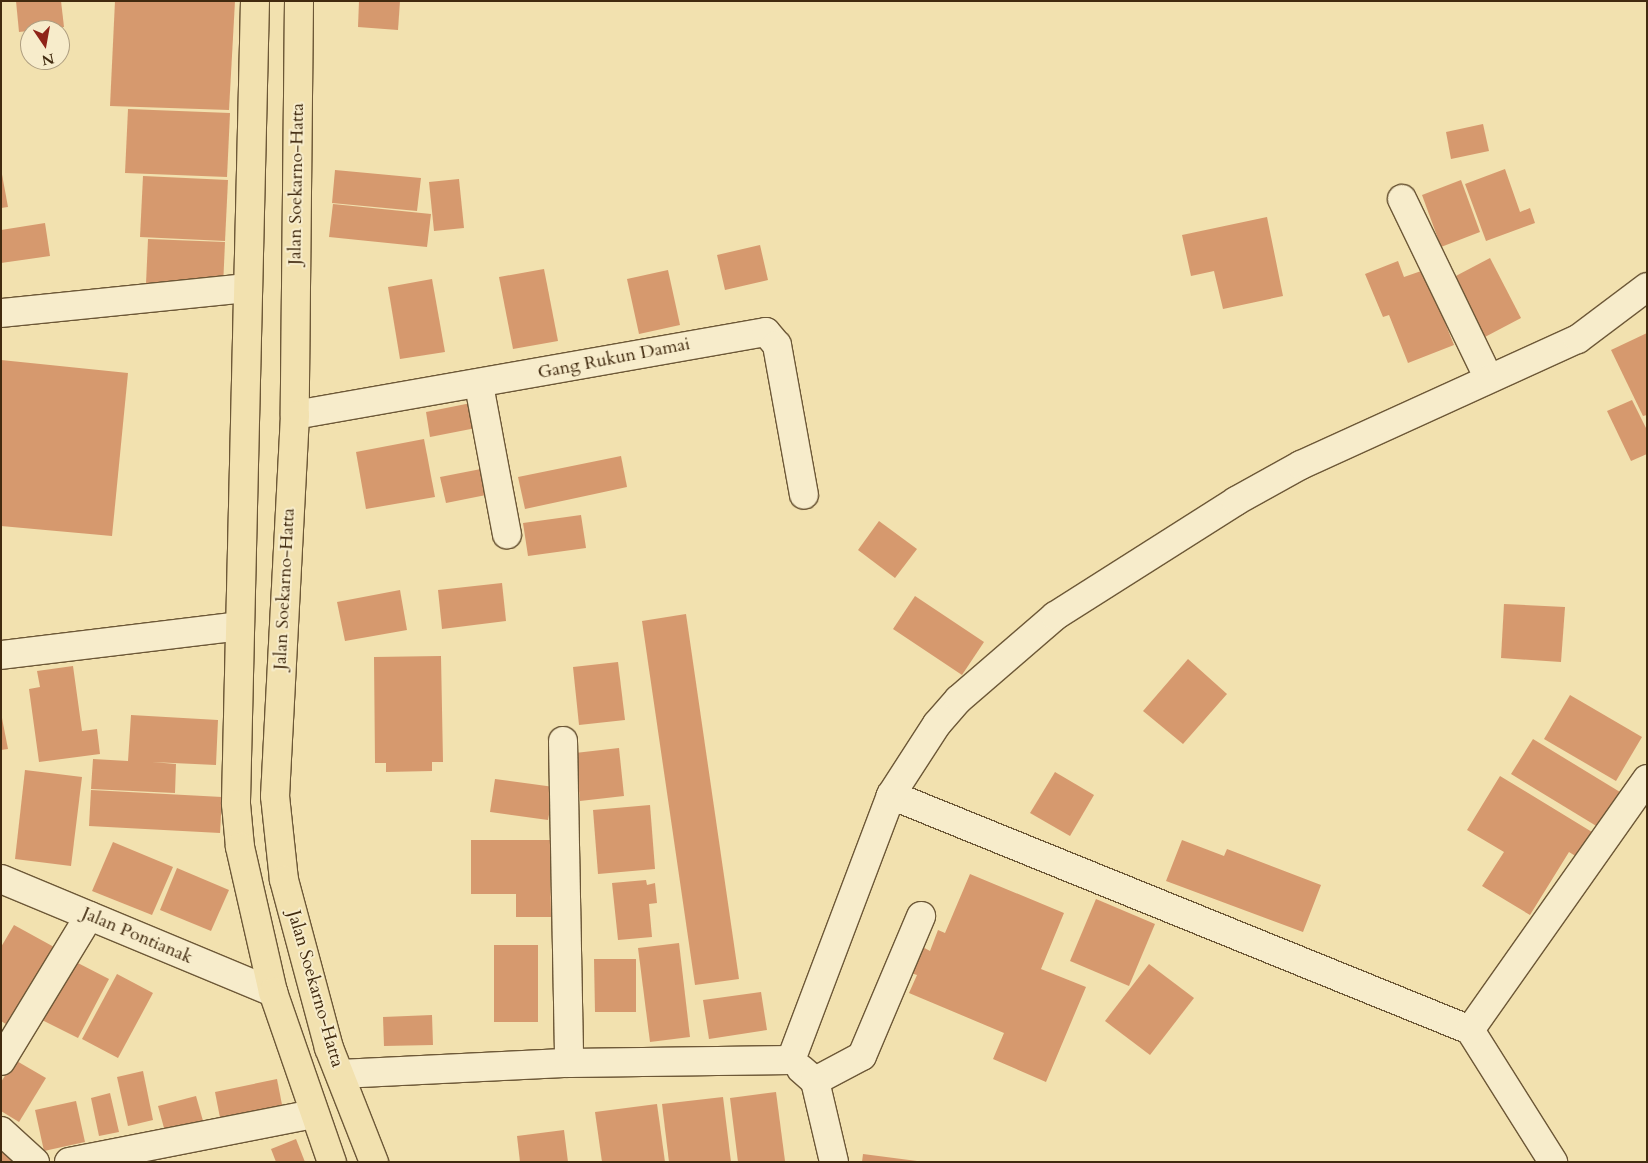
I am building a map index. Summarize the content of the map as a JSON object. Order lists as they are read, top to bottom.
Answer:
{
  "streets": {
    "main road": ["Jalan Soekarno-Hatta"],
    "street": ["Gang Rukun Damai", "Jalan Pontianak"]
  },
  "crossings": [
    ["Jalan Soekarno-Hatta", "Gang Rukun Damai"]
  ],
  "north": "bottom"
}
